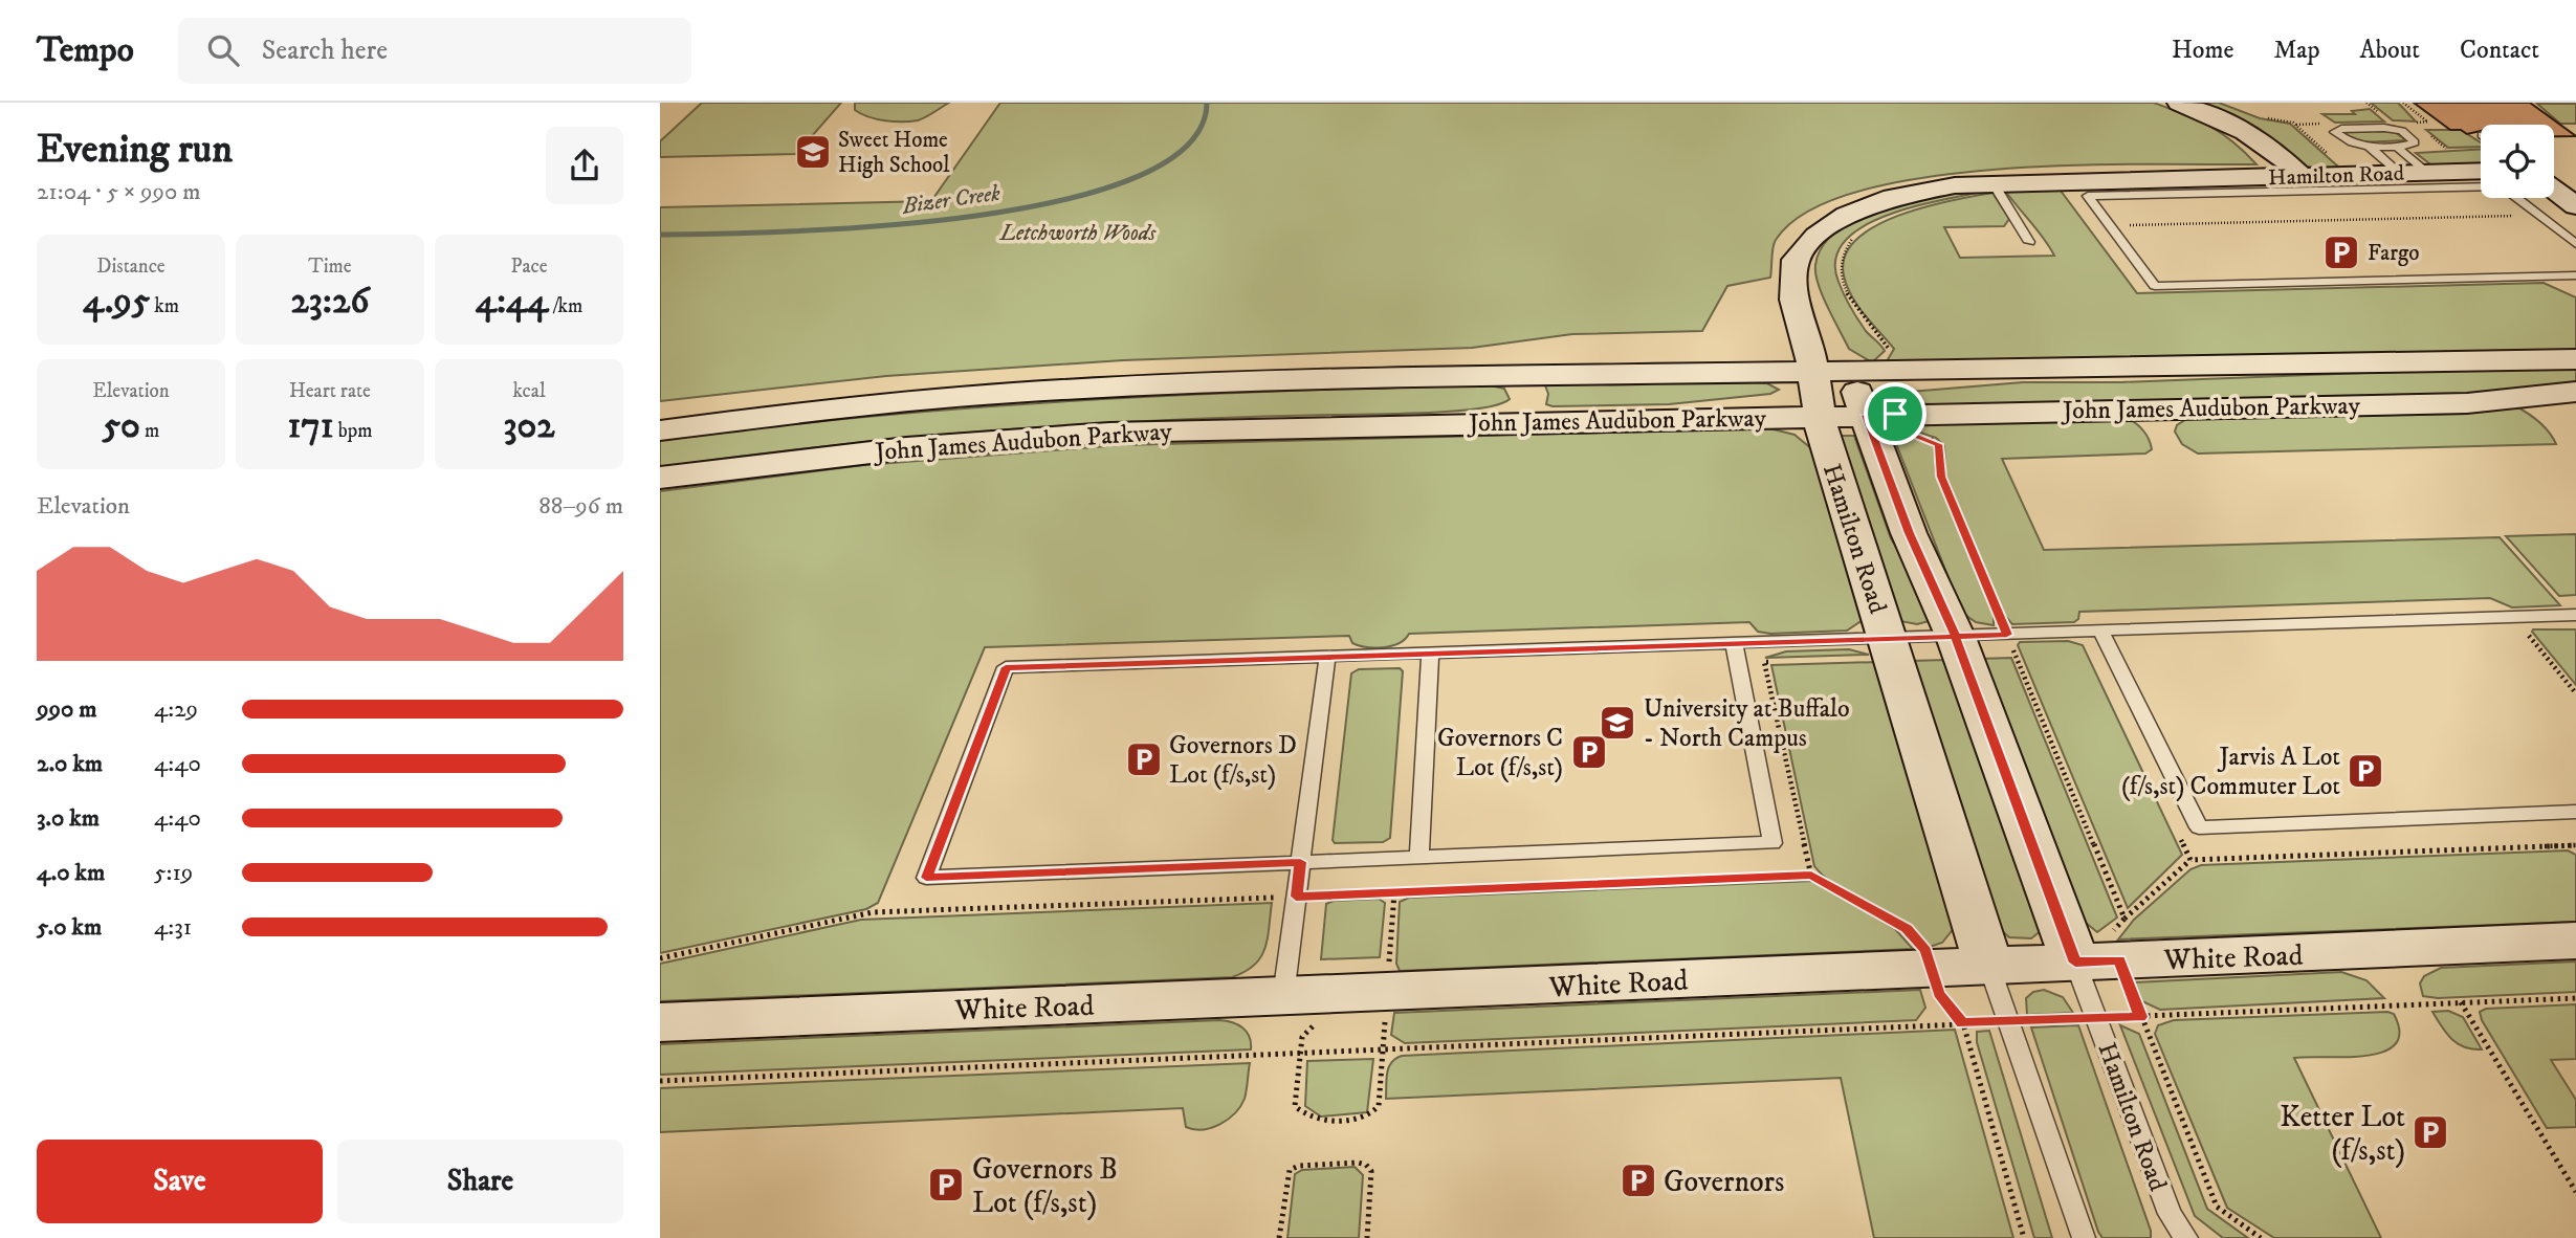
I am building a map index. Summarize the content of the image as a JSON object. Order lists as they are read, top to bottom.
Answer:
{
  "streets": {
    "street": ["Hamilton Road", "John James Audubon Parkway", "White Road"]
  },
  "crossings": [
    ["Hamilton Road", "John James Audubon Parkway"],
    ["Hamilton Road", "White Road"]
  ],
  "water": ["Bizer Creek"],
  "parks": ["Letchworth Woods"],
  "places": {
    "school or university": ["Sweet Home High School", "University at Buffalo - North Campus"],
    "parking": [
      "Fargo",
      "Governors C Lot (f/s,st)",
      "Governors D Lot (f/s,st)",
      "Jarvis A Lot (f/s,st) Commuter Lot",
      "Ketter Lot (f/s,st)",
      "Governors",
      "Governors B Lot (f/s,st)"
    ]
  },
  "page": {
    "header": "Tempo",
    "search": "Search here",
    "nav": [
      "Home",
      "Map",
      "About",
      "Contact"
    ],
    "heading": ["Evening run", "21:04 · 5 × 990 m"],
    "stats": [
      ["Distance", "4.95 km"],
      ["Time", "23:26"],
      ["Pace", "4:44 /km"],
      ["Elevation", "50 m"],
      ["Heart rate", "171 bpm"],
      ["kcal", "302"]
    ],
    "chart": ["Elevation", "88–96 m"],
    "list": [
      {
        "name": "990 m",
        "note": "4:29"
      },
      {
        "name": "2.0 km",
        "note": "4:40"
      },
      {
        "name": "3.0 km",
        "note": "4:40"
      },
      {
        "name": "4.0 km",
        "note": "5:19"
      },
      {
        "name": "5.0 km",
        "note": "4:31"
      }
    ],
    "buttons": ["Save", "Share"]
  }
}
